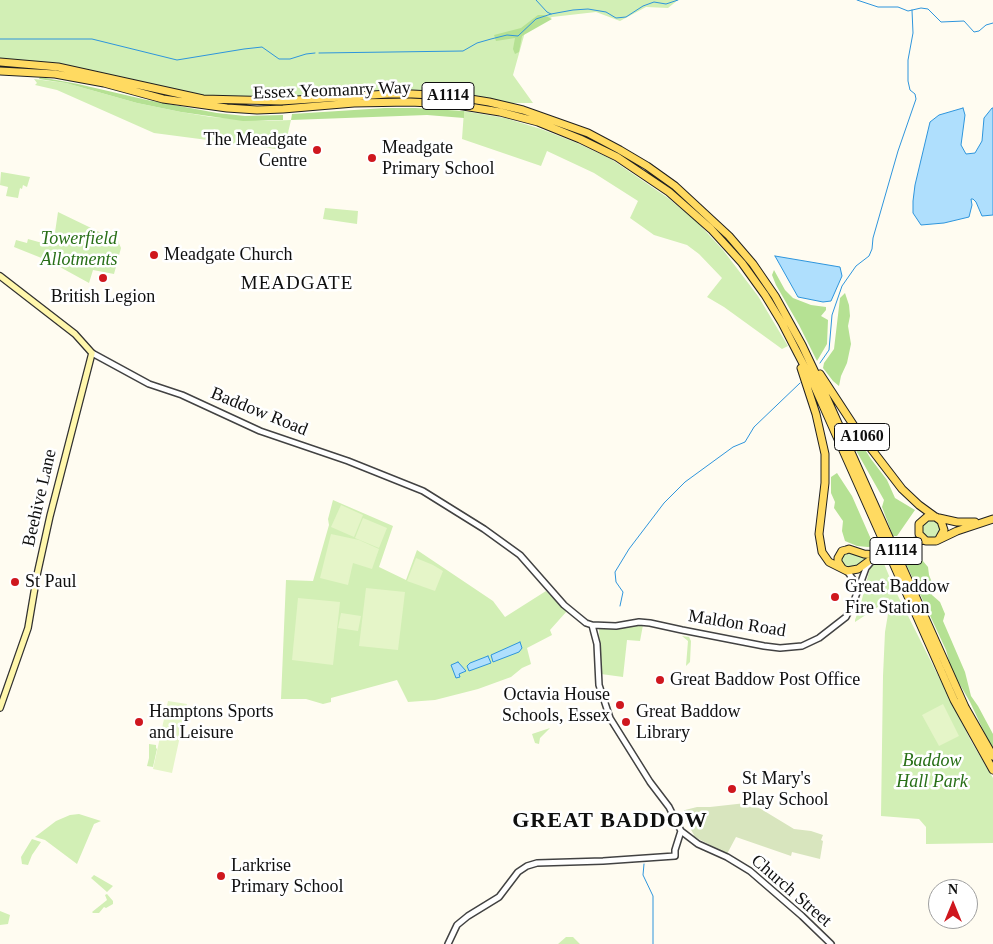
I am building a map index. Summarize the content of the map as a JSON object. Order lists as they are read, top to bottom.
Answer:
{
  "streets": {
    "main road": [
      "Essex Yeomanry Way",
      "A1114",
      "Baddow Road",
      "A1060",
      "Beehive Lane"
    ],
    "street": ["Maldon Road", "Church Street"]
  },
  "crossings": [
    ["Essex Yeomanry Way", "A1114"],
    ["Essex Yeomanry Way", "A1060"],
    ["Baddow Road", "Beehive Lane"],
    ["Baddow Road", "Maldon Road"]
  ],
  "districts": ["MEADGATE", "GREAT BADDOW"],
  "parks": ["Towerfield Allotments", "Baddow Hall Park"],
  "places": [
    "The Meadgate Centre",
    "Meadgate Primary School",
    "Meadgate Church",
    "British Legion",
    "St Paul",
    "Great Baddow Fire Station",
    "Great Baddow Post Office",
    "Octavia House Schools, Essex",
    "Hamptons Sports and Leisure",
    "Great Baddow Library",
    "St Mary's Play School",
    "Larkrise Primary School"
  ],
  "north": "top"
}
